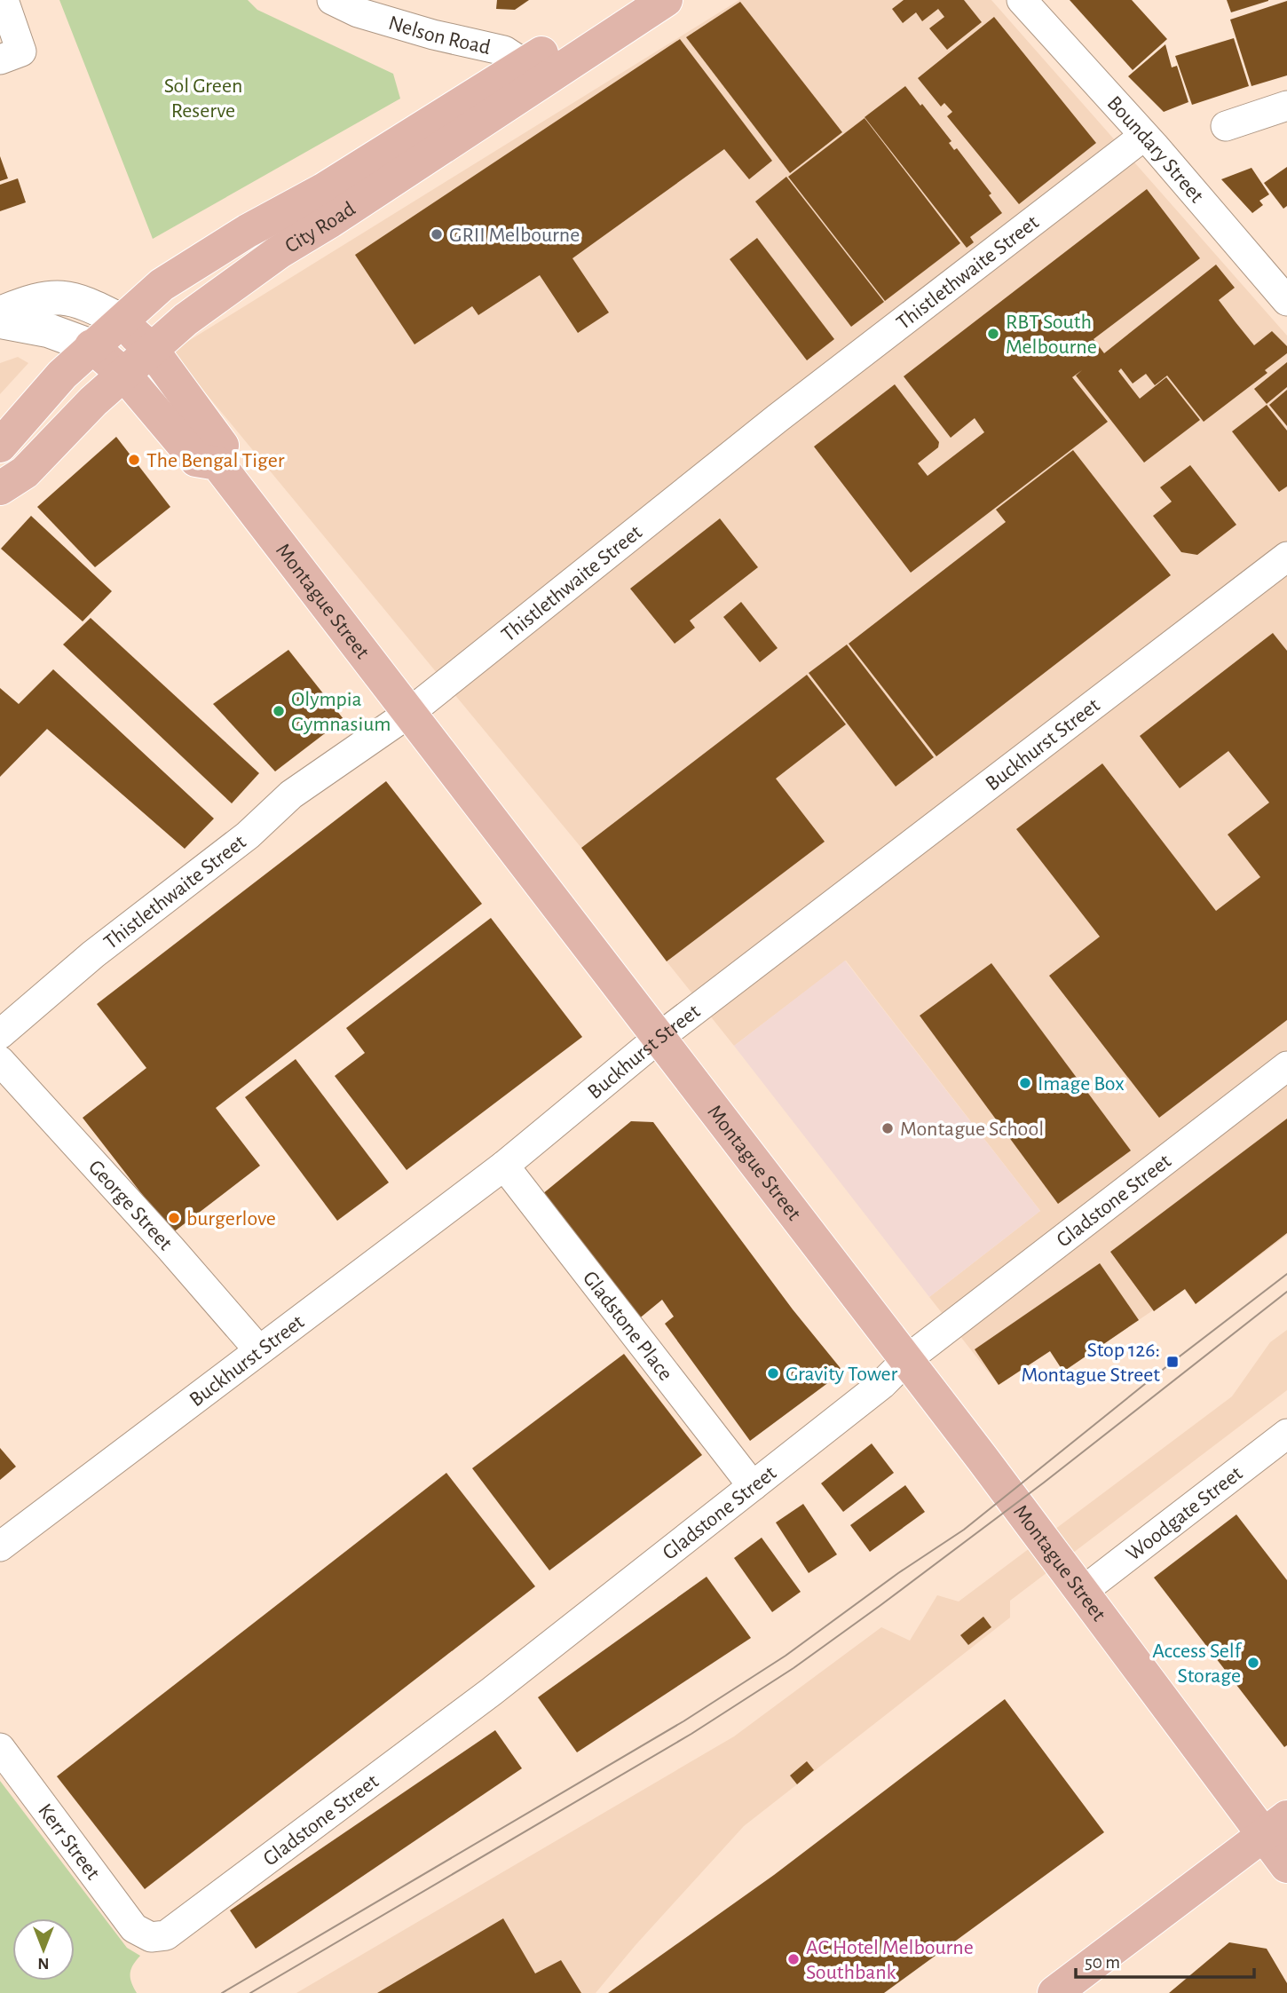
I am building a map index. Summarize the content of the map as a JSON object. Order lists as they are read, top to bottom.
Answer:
{
  "streets": {
    "main road": ["City Road", "Montague Street"],
    "street": [
      "Nelson Road",
      "Boundary Street",
      "Thistlethwaite Street",
      "Buckhurst Street",
      "Gladstone Street",
      "George Street",
      "Gladstone Place",
      "Woodgate Street",
      "Kerr Street"
    ]
  },
  "crossings": [
    ["Nelson Road", "City Road"],
    ["Boundary Street", "Thistlethwaite Street"],
    ["Thistlethwaite Street", "Montague Street"],
    ["Montague Street", "Buckhurst Street"],
    ["Montague Street", "Gladstone Street"],
    ["Montague Street", "Woodgate Street"],
    ["Buckhurst Street", "George Street"],
    ["Buckhurst Street", "Gladstone Place"],
    ["Gladstone Street", "Gladstone Place"],
    ["Gladstone Street", "Kerr Street"]
  ],
  "parks": ["Sol Green Reserve"],
  "places": {
    "other": [
      "GRII Melbourne",
      "RBT South Melbourne",
      "The Bengal Tiger",
      "Olympia Gymnasium",
      "Image Box",
      "Montague School",
      "burgerlove",
      "Gravity Tower",
      "Access Self Storage",
      "AC Hotel Melbourne Southbank"
    ],
    "transit": ["Stop 126: Montague Street"]
  },
  "scale_bar": "50 m",
  "north": "bottom"
}
